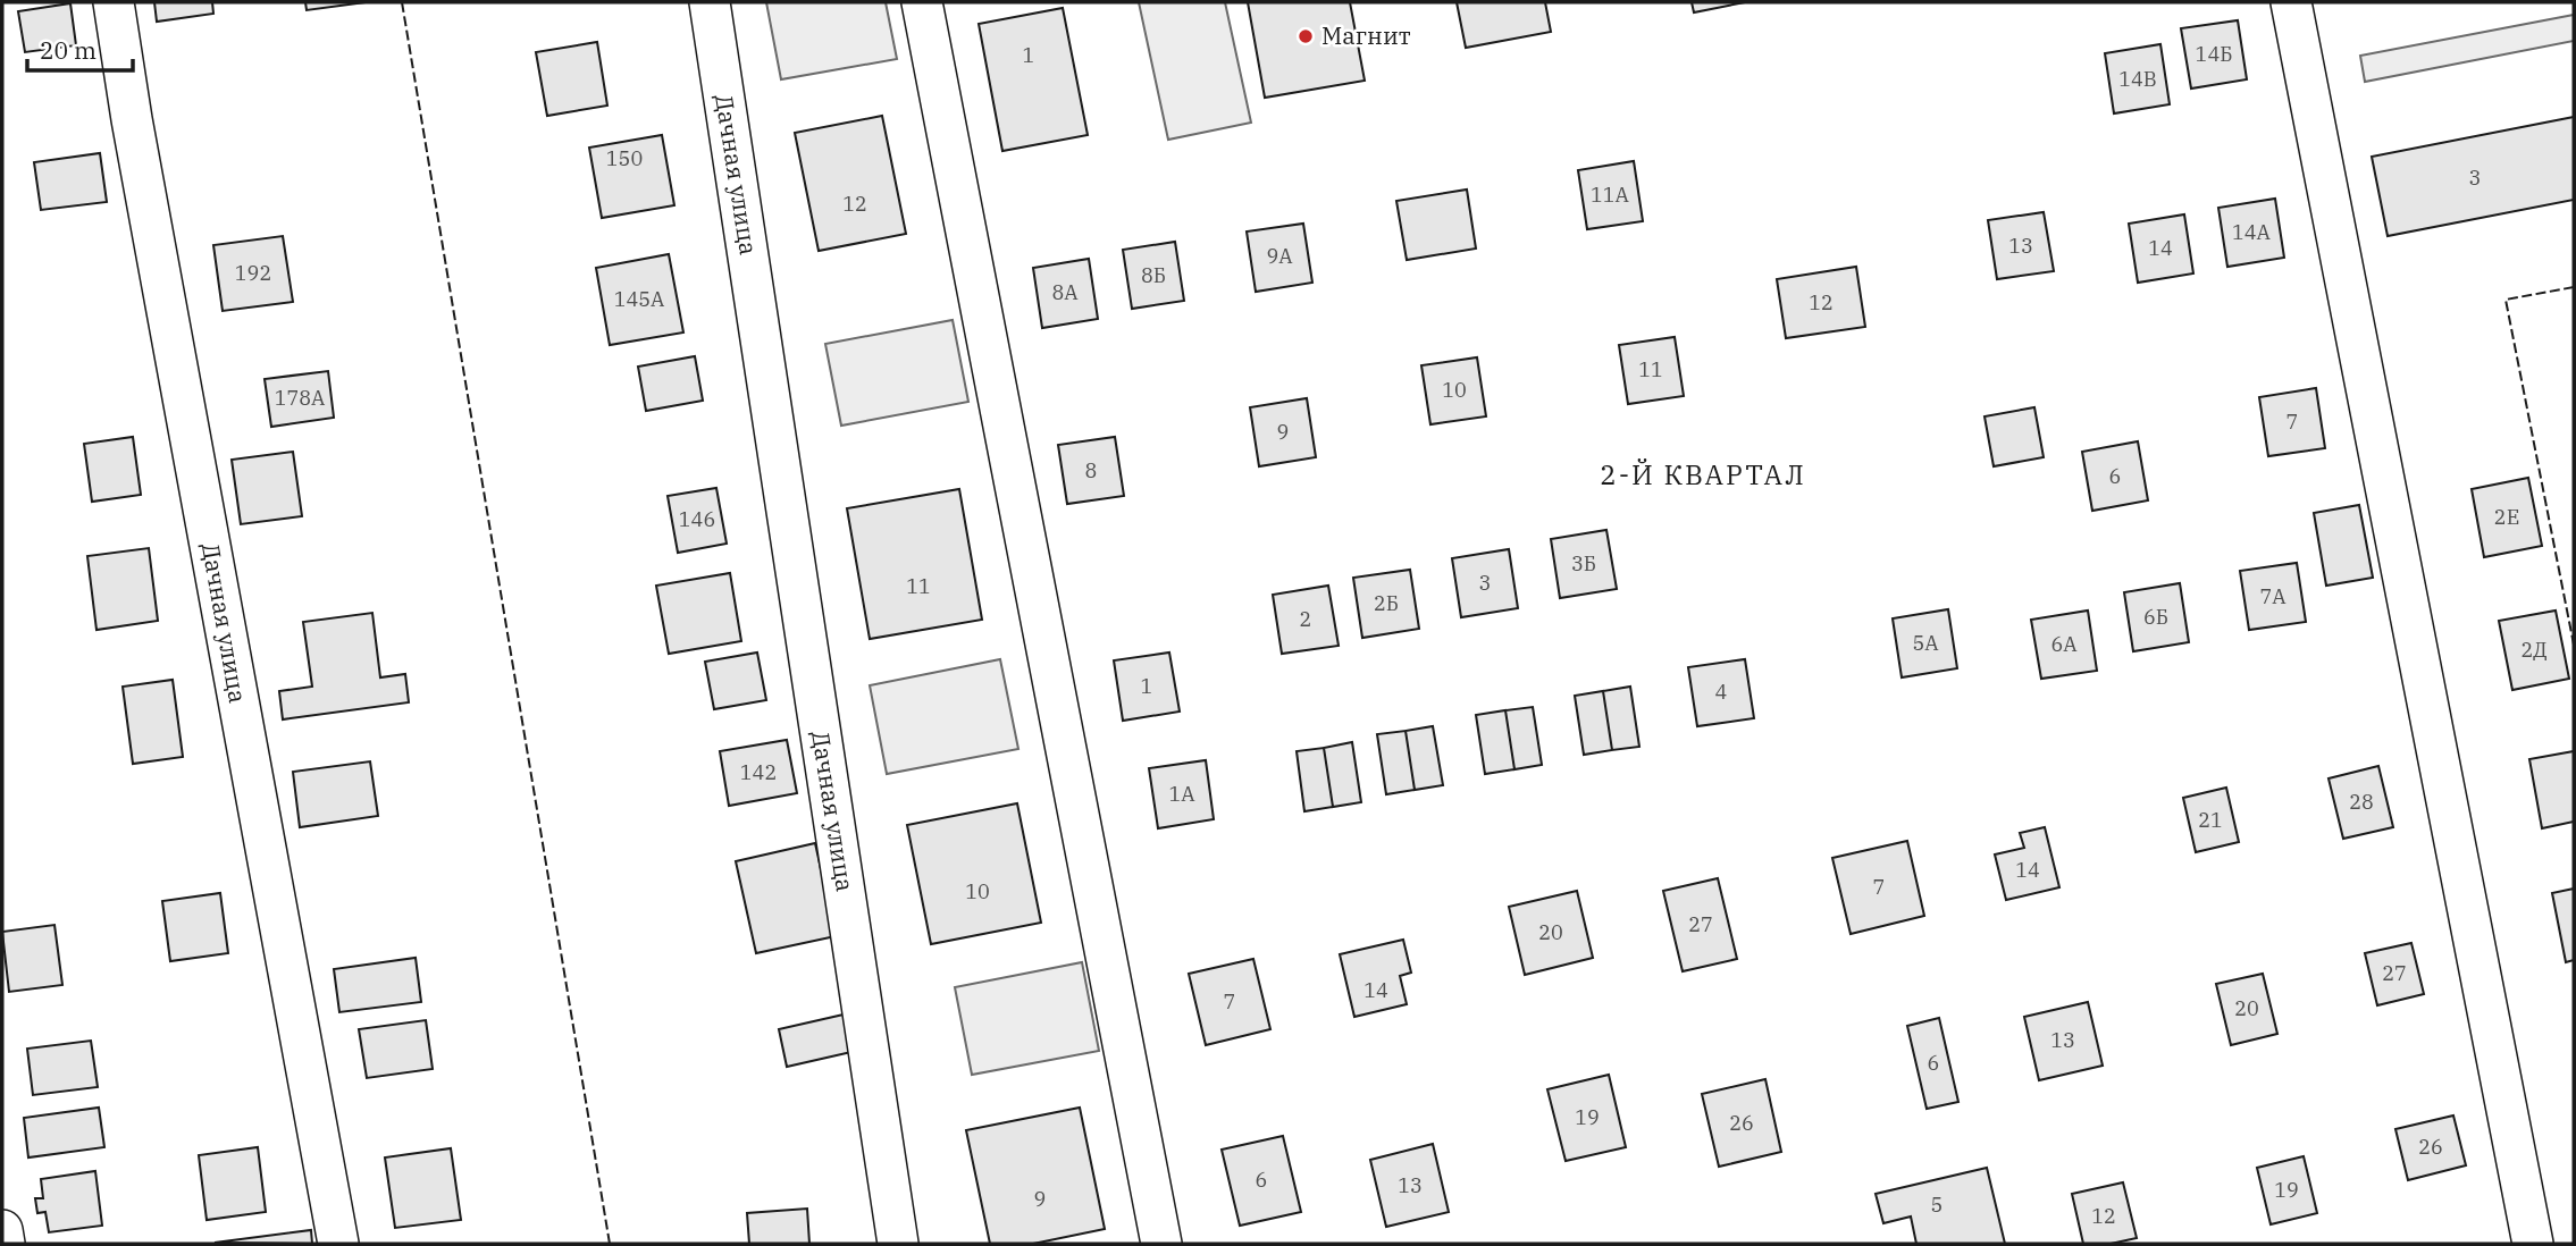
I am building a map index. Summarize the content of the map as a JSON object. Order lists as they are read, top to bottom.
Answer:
{
  "streets": {
    "street": ["Дачная улица"]
  },
  "districts": ["2-Й КВАРТАЛ"],
  "places": ["Магнит"],
  "house_numbers": [
    "14Б",
    "1",
    "14В",
    "150",
    "3",
    "11А",
    "12",
    "14А",
    "13",
    "14",
    "9А",
    "192",
    "8Б",
    "8А",
    "145А",
    "12",
    "11",
    "10",
    "178А",
    "7",
    "9",
    "8",
    "6",
    "2Е",
    "146",
    "3Б",
    "3",
    "11",
    "7А",
    "2Б",
    "6Б",
    "2",
    "5А",
    "6А",
    "2Д",
    "1",
    "4",
    "142",
    "1А",
    "28",
    "21",
    "14",
    "7",
    "10",
    "27",
    "20",
    "27",
    "14",
    "7",
    "20",
    "13",
    "6",
    "19",
    "26",
    "26",
    "6",
    "13",
    "19",
    "9",
    "5",
    "12"
  ],
  "scale_bar": "20 m"
}
